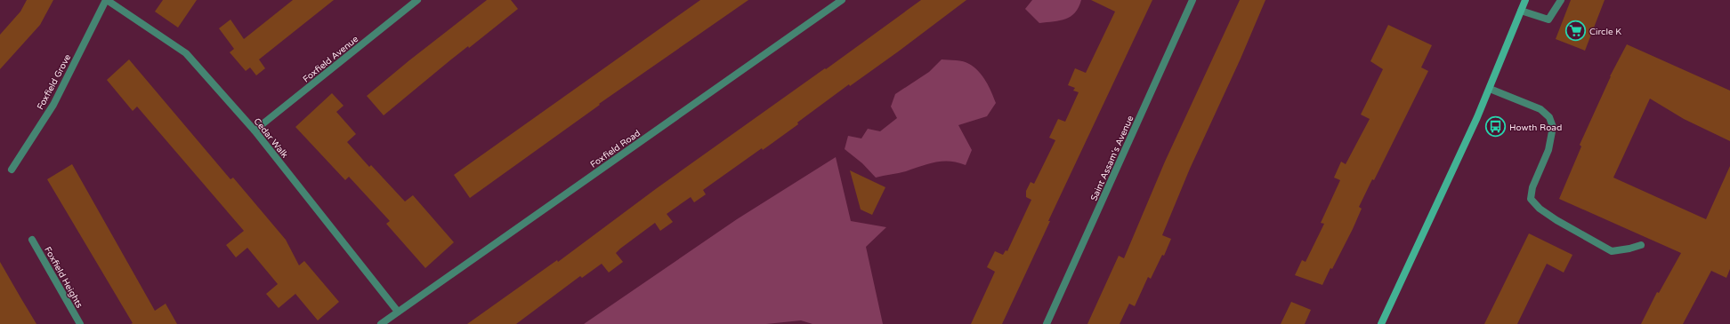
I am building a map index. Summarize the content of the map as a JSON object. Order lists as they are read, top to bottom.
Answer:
{
  "streets": {
    "street": [
      "Foxfield Avenue",
      "Foxfield Grove",
      "Cedar Walk",
      "Foxfield Road",
      "Saint Assam's Avenue",
      "Foxfield Heights"
    ]
  },
  "crossings": [
    ["Foxfield Avenue", "Cedar Walk"],
    ["Foxfield Grove", "Cedar Walk"],
    ["Cedar Walk", "Foxfield Road"]
  ],
  "places": {
    "supermarket": ["Circle K"],
    "bus stop": ["Howth Road"]
  }
}
